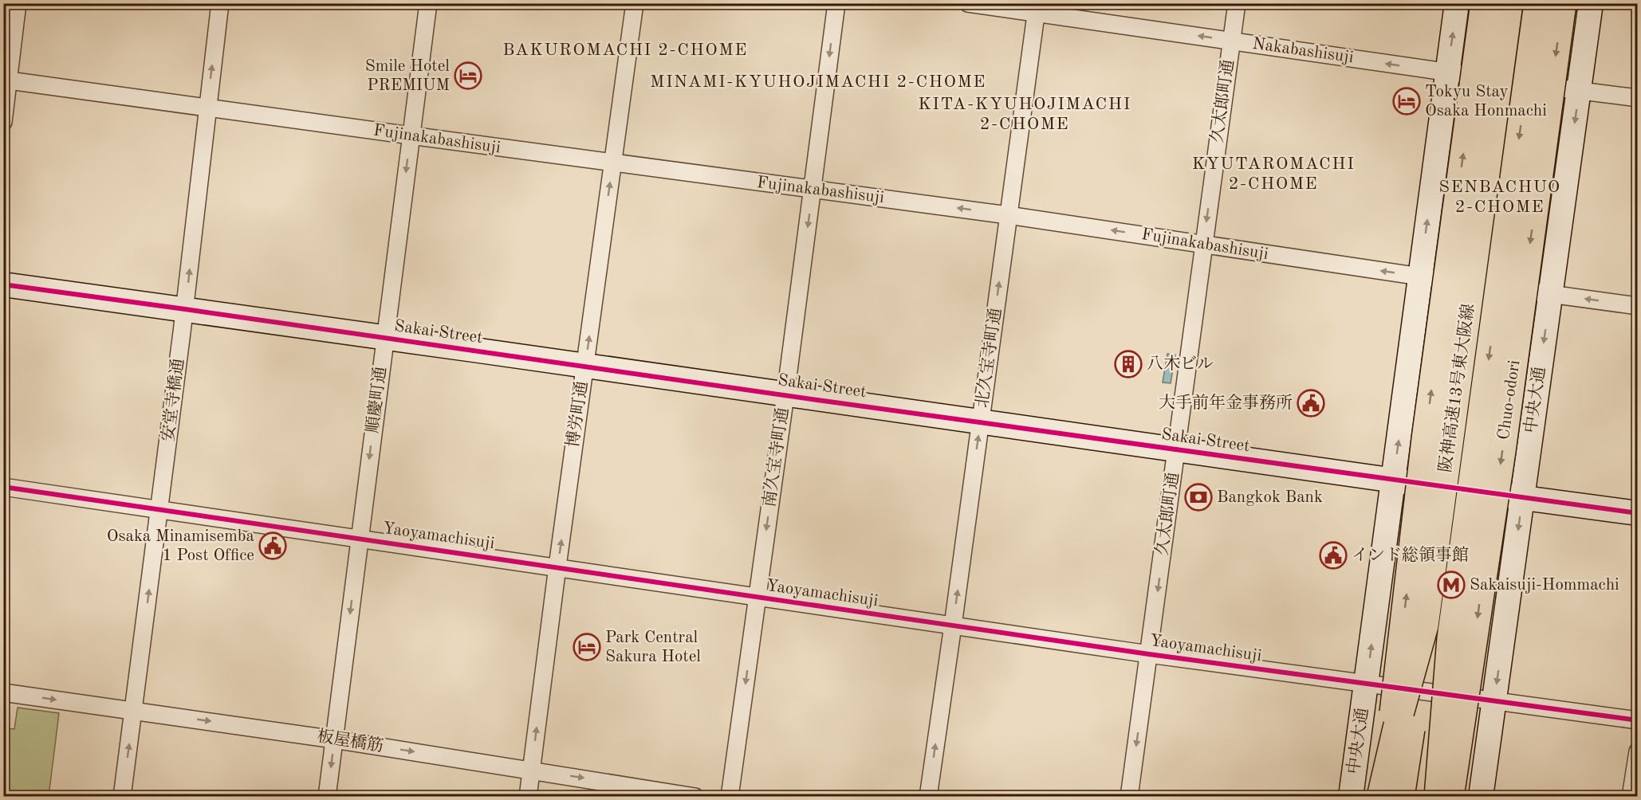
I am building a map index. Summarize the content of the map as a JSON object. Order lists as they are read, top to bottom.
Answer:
{
  "streets": {
    "main road": [
      "Sakai Street",
      "阪神高速13号東大阪線",
      "Chuo-odori",
      "中央大通"
    ],
    "street": [
      "Nakabashisuji",
      "久太郎町通",
      "Fujinakabashisuji",
      "北久宝寺町通",
      "安堂寺橋通",
      "順慶町通",
      "博労町通",
      "南久宝寺町通",
      "Yaoyamachisuji",
      "板屋橋筋"
    ]
  },
  "crossings": [
    ["Nakabashisuji", "久太郎町通"],
    ["Nakabashisuji", "北久宝寺町通"],
    ["Nakabashisuji", "中央大通"],
    ["久太郎町通", "Fujinakabashisuji"],
    ["久太郎町通", "Sakai Street"],
    ["久太郎町通", "Yaoyamachisuji"],
    ["Fujinakabashisuji", "北久宝寺町通"],
    ["Fujinakabashisuji", "安堂寺橋通"],
    ["Fujinakabashisuji", "順慶町通"],
    ["Fujinakabashisuji", "中央大通"],
    ["Fujinakabashisuji", "博労町通"],
    ["Fujinakabashisuji", "南久宝寺町通"],
    ["Sakai Street", "北久宝寺町通"],
    ["Sakai Street", "安堂寺橋通"],
    ["Sakai Street", "順慶町通"],
    ["Sakai Street", "中央大通"],
    ["Sakai Street", "博労町通"],
    ["Sakai Street", "南久宝寺町通"],
    ["北久宝寺町通", "Yaoyamachisuji"],
    ["安堂寺橋通", "Yaoyamachisuji"],
    ["安堂寺橋通", "板屋橋筋"],
    ["順慶町通", "Yaoyamachisuji"],
    ["順慶町通", "板屋橋筋"],
    ["中央大通", "Yaoyamachisuji"],
    ["博労町通", "Yaoyamachisuji"],
    ["博労町通", "板屋橋筋"],
    ["南久宝寺町通", "Yaoyamachisuji"]
  ],
  "one_way": [
    "Nakabashisuji",
    "久太郎町通",
    "Fujinakabashisuji",
    "北久宝寺町通",
    "安堂寺橋通",
    "順慶町通",
    "博労町通",
    "南久宝寺町通",
    "板屋橋筋"
  ],
  "districts": [
    "BAKUROMACHI 2-CHOME",
    "MINAMI-KYUHOJIMACHI 2-CHOME",
    "KITA-KYUHOJIMACHI 2-CHOME",
    "KYUTAROMACHI 2-CHOME",
    "SENBACHUO 2-CHOME"
  ],
  "places": {
    "hotel": ["Smile Hotel PREMIUM", "Tokyu Stay Osaka Honmachi", "Park Central Sakura Hotel"],
    "building": ["八木ビル"],
    "public building": ["大手前年金事務所", "Osaka Minamisemba 1 Post Office", "インド総領事館"],
    "bank": ["Bangkok Bank"],
    "metro station": ["Sakaisuji-Hommachi"]
  }
}
